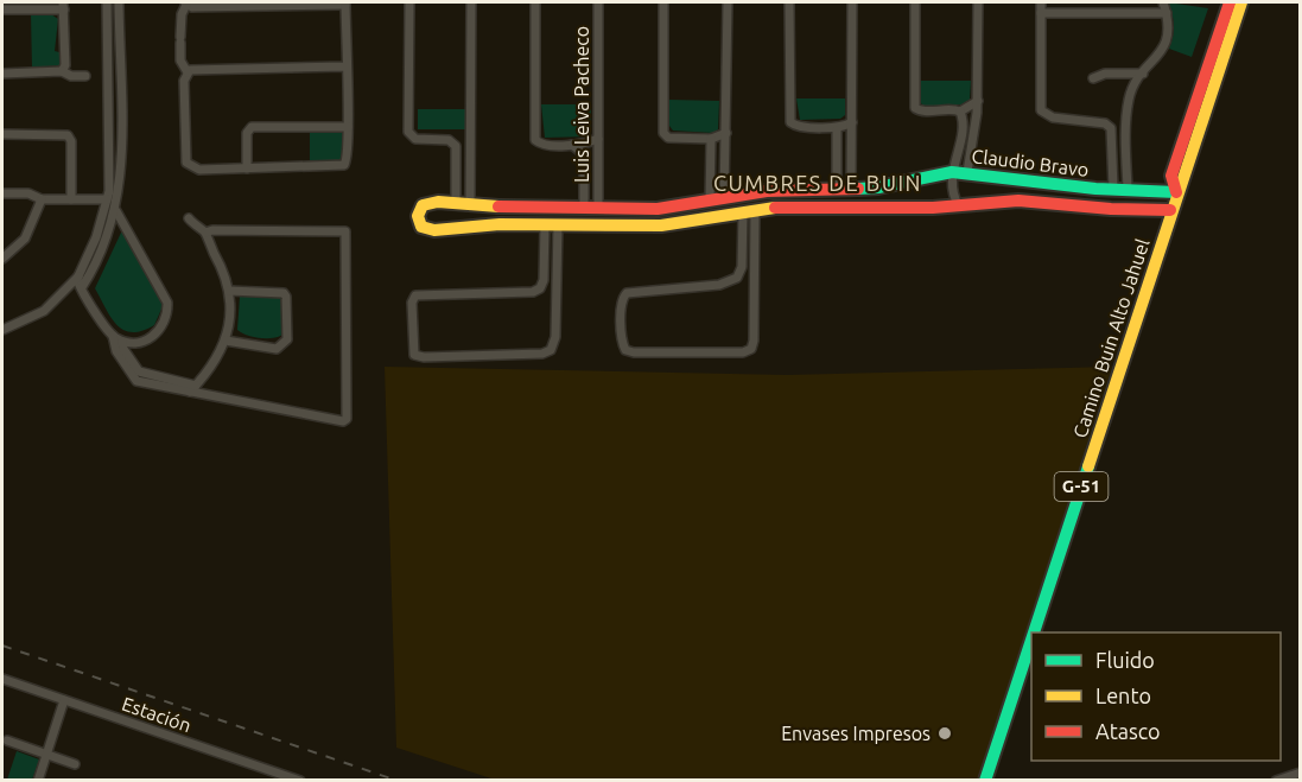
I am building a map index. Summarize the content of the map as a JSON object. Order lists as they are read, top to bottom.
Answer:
{
  "streets": {
    "street": [
      "Luis Leiva Pacheco",
      "Claudio Bravo",
      "Camino Buin Alto Jahuel",
      "G-51",
      "Estación"
    ]
  },
  "crossings": [
    ["Luis Leiva Pacheco", "Claudio Bravo"],
    ["Claudio Bravo", "Camino Buin Alto Jahuel"]
  ],
  "districts": ["CUMBRES DE BUIN"],
  "places": ["Envases Impresos"],
  "legend": ["Fluido", "Lento", "Atasco"]
}
